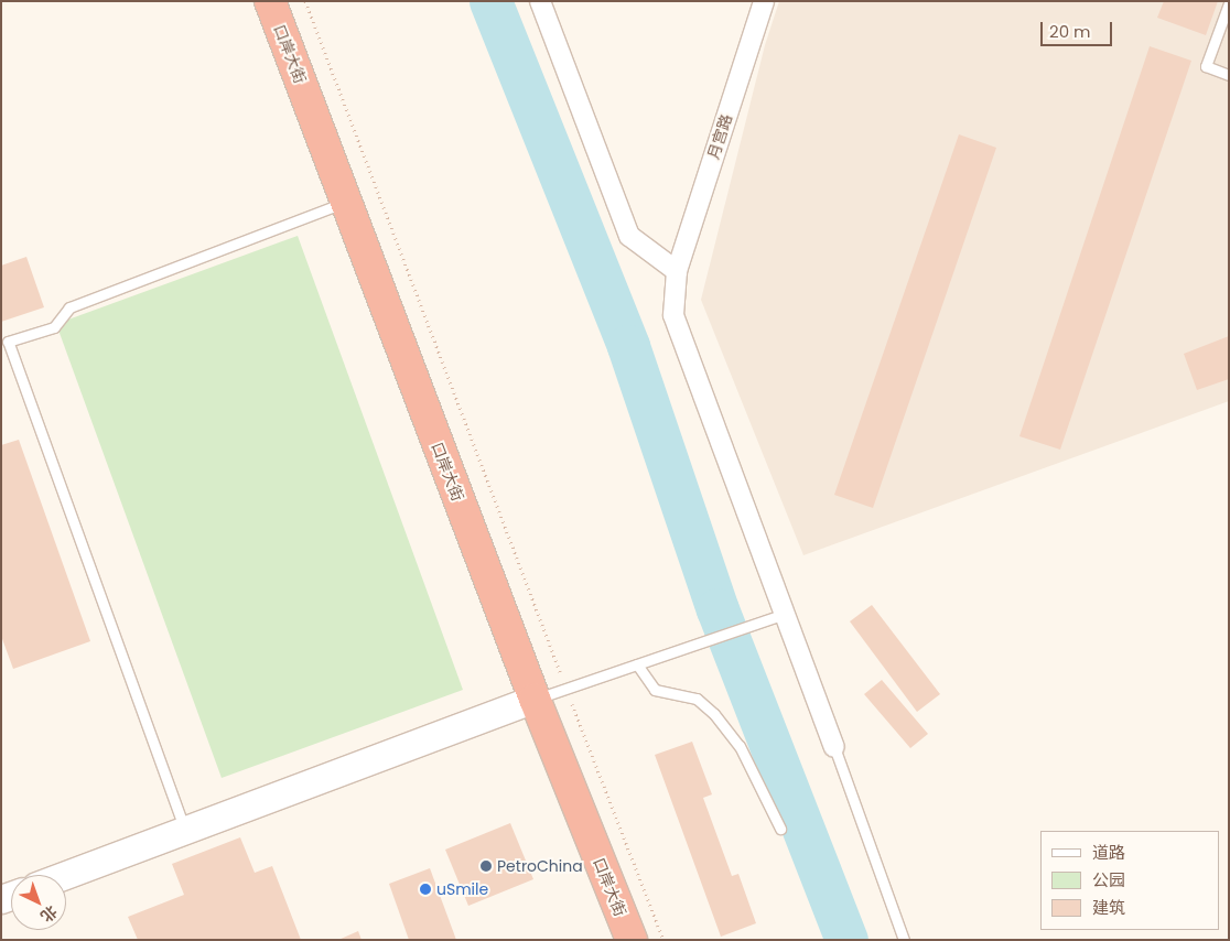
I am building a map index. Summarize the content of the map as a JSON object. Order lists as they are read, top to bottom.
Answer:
{
  "streets": {
    "highway": ["口岸大街"],
    "street": ["月宫路"]
  },
  "places": ["PetroChina", "uSmile"],
  "legend": ["道路", "公园", "建筑"],
  "scale_bar": "20 m",
  "north": "bottom right"
}
